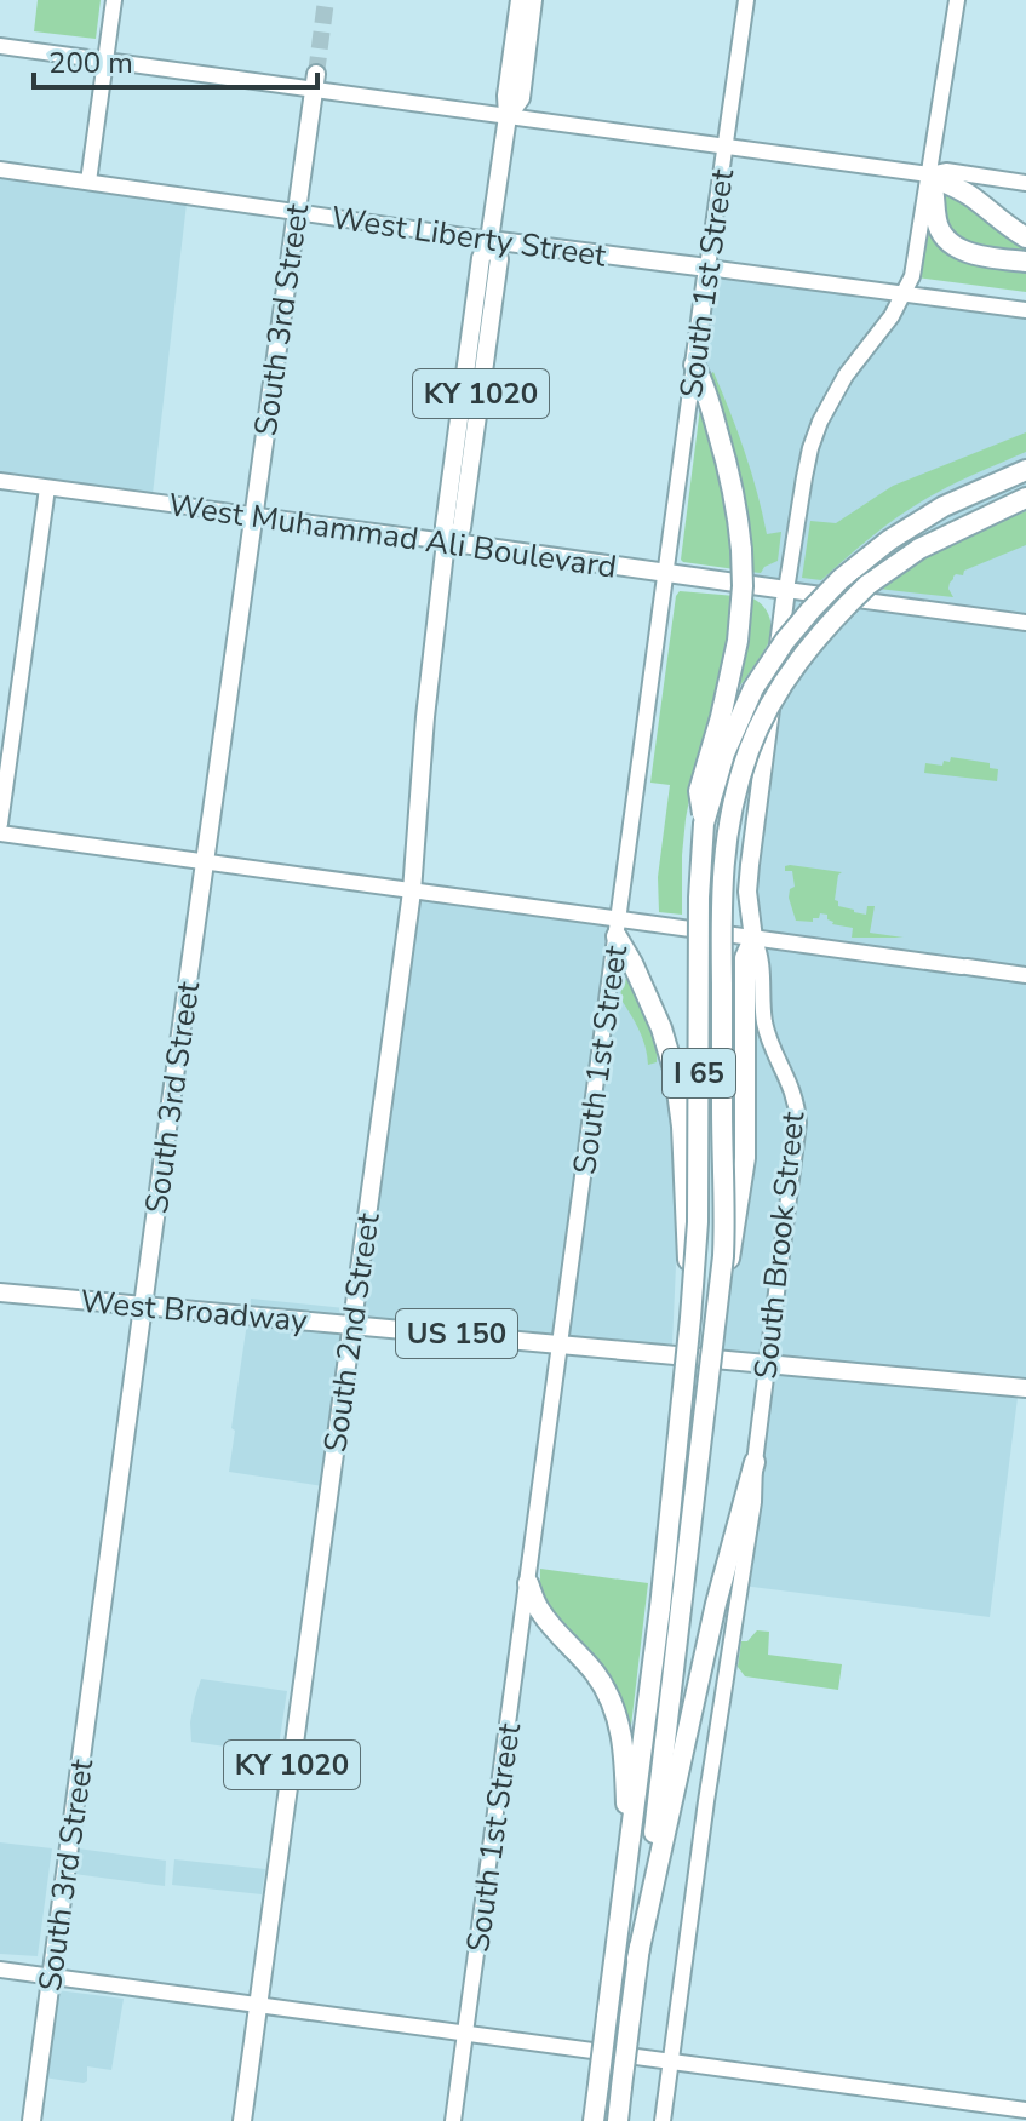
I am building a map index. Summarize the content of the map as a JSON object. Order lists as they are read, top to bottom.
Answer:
{
  "streets": {
    "highway": ["I 65"],
    "main road": [
      "West Liberty Street",
      "South 1st Street",
      "South 3rd Street",
      "KY 1020",
      "West Muhammad Ali Boulevard",
      "South Brook Street",
      "West Broadway",
      "South 2nd Street",
      "US 150"
    ]
  },
  "crossings": [
    ["West Liberty Street", "South 1st Street"],
    ["West Liberty Street", "South 3rd Street"],
    ["West Liberty Street", "South 2nd Street"],
    ["South 1st Street", "West Muhammad Ali Boulevard"],
    ["South 1st Street", "West Broadway"],
    ["South 1st Street", "US 150"],
    ["South 3rd Street", "West Muhammad Ali Boulevard"],
    ["South 3rd Street", "West Broadway"],
    ["West Muhammad Ali Boulevard", "South Brook Street"],
    ["West Muhammad Ali Boulevard", "South 2nd Street"],
    ["South Brook Street", "US 150"],
    ["West Broadway", "South 2nd Street"],
    ["West Broadway", "US 150"]
  ],
  "scale_bar": "200 m"
}
